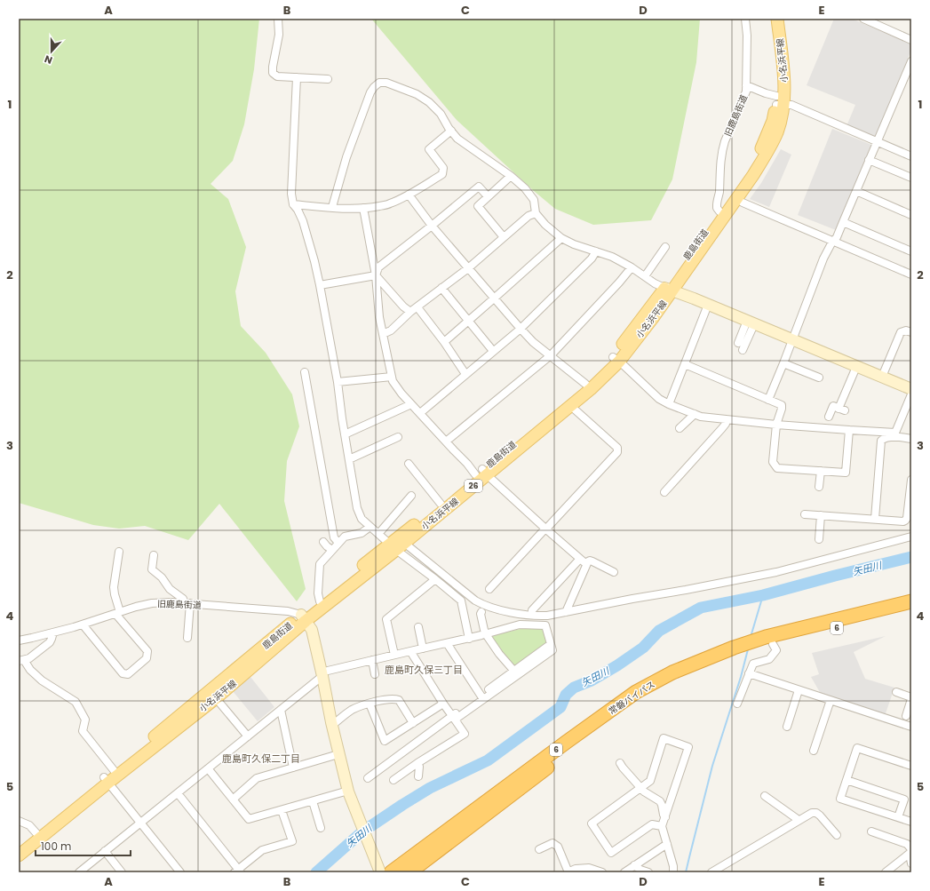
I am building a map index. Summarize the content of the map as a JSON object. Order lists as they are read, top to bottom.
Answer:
{
  "streets": {
    "highway": ["6", "常磐バイパス"],
    "main road": ["小名浜平線", "鹿島街道", "26"],
    "street": ["旧鹿島街道"]
  },
  "crossings": [
    ["小名浜平線", "旧鹿島街道"],
    ["小名浜平線", "鹿島街道"],
    ["旧鹿島街道", "鹿島街道"]
  ],
  "districts": ["鹿島町久保三丁目", "鹿島町久保二丁目"],
  "water": ["矢田川"],
  "scale_bar": "100 m",
  "north": "bottom",
  "grid": {
    "columns": [
      "A",
      "B",
      "C",
      "D",
      "E"
    ],
    "rows": [
      "1",
      "2",
      "3",
      "4",
      "5"
    ]
  }
}
